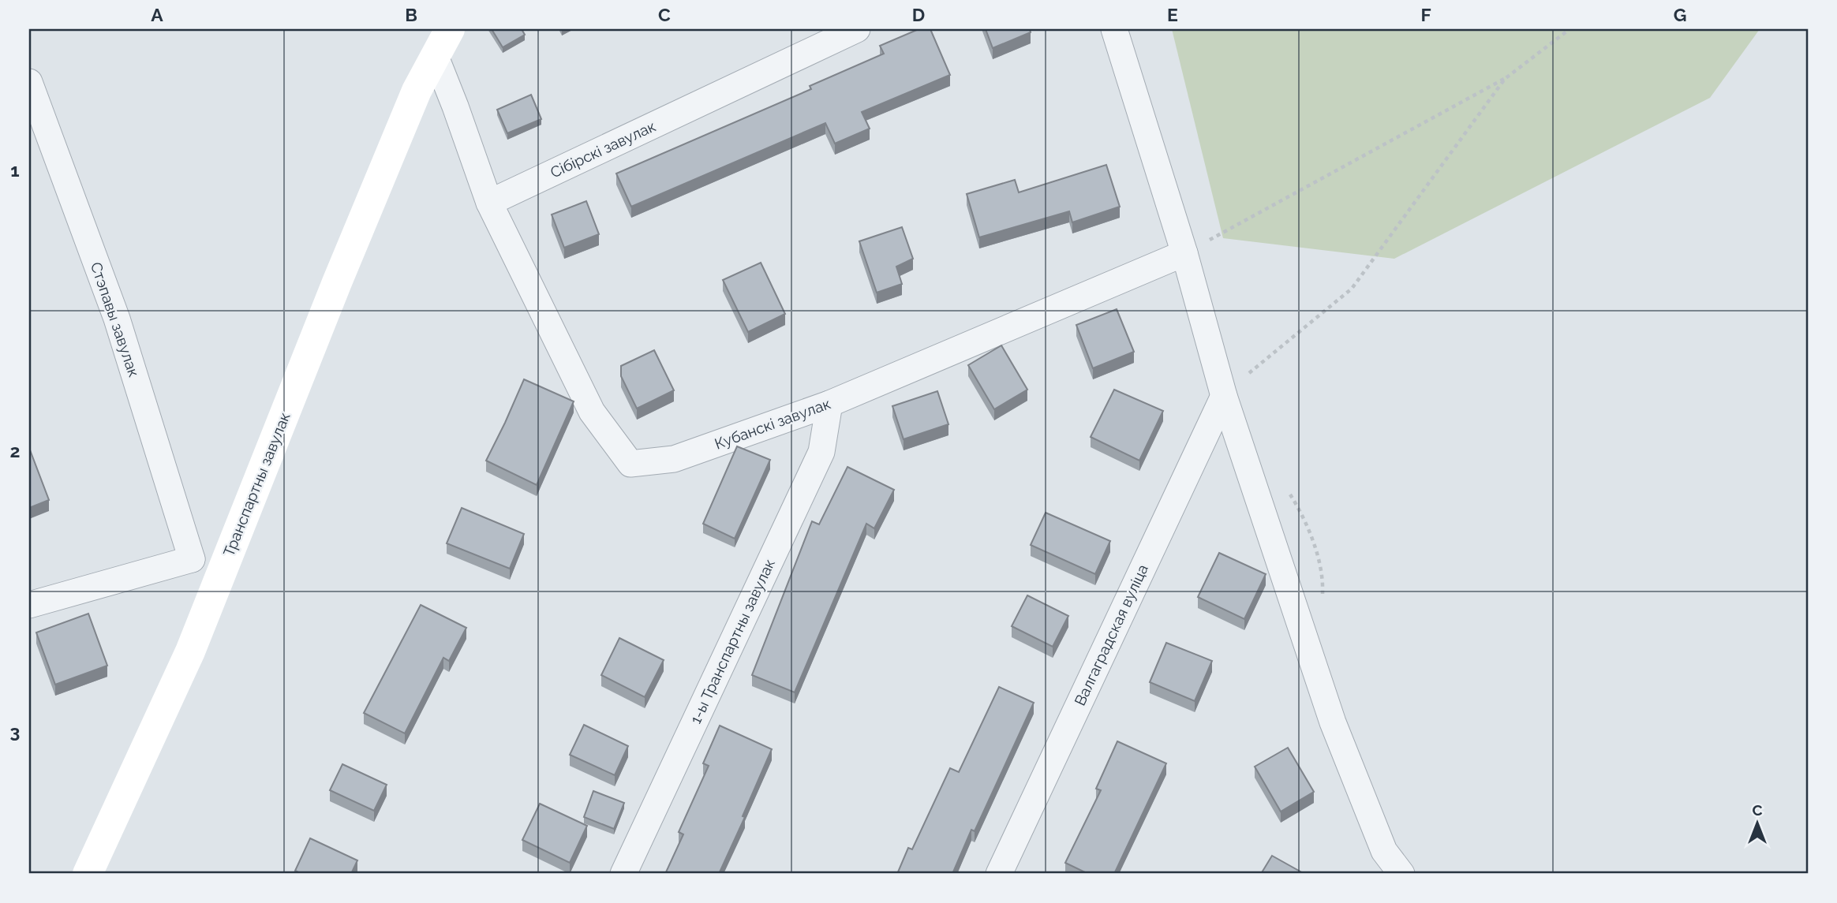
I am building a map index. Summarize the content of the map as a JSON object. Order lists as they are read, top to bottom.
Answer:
{
  "streets": {
    "main road": ["Транспартны завулак"],
    "street": [
      "Сібірскі завулак",
      "Стэпавы завулак",
      "Кубанскі завулак",
      "Валгаградская вуліца",
      "1-ы Транспартны завулак"
    ]
  },
  "crossings": [
    ["Сібірскі завулак", "Кубанскі завулак"],
    ["Кубанскі завулак", "1-ы Транспартны завулак"]
  ],
  "north": "top",
  "grid": {
    "columns": [
      "A",
      "B",
      "C",
      "D",
      "E",
      "F",
      "G"
    ],
    "rows": ["1", "2", "3"]
  }
}
